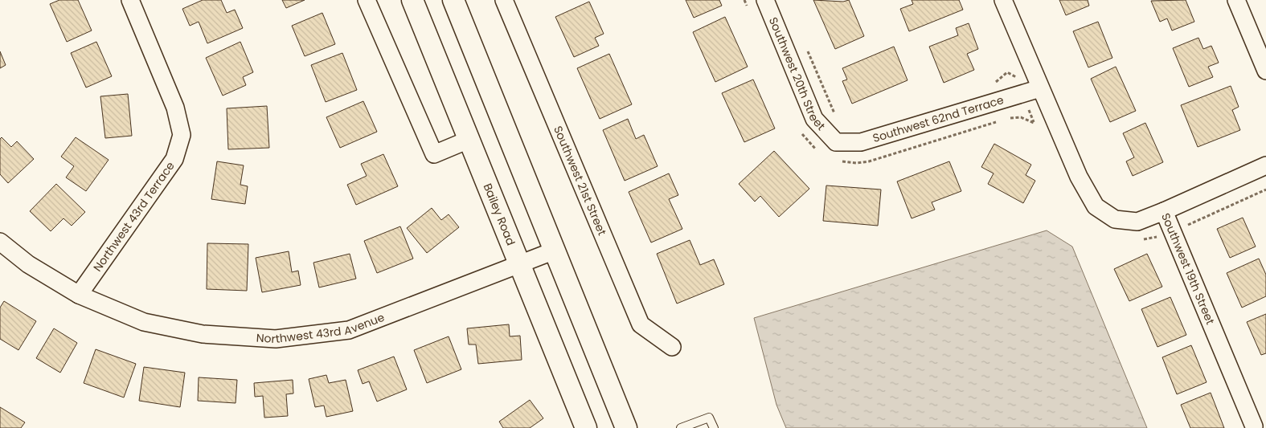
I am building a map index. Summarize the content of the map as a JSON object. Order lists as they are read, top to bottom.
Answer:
{
  "streets": {
    "street": [
      "Southwest 20th Street",
      "Southwest 62nd Terrace",
      "Southwest 21st Street",
      "Bailey Road",
      "Northwest 43rd Terrace",
      "Southwest 19th Street",
      "Northwest 43rd Avenue"
    ]
  },
  "crossings": [
    ["Southwest 20th Street", "Southwest 62nd Terrace"],
    ["Southwest 62nd Terrace", "Southwest 19th Street"],
    ["Bailey Road", "Northwest 43rd Avenue"],
    ["Northwest 43rd Terrace", "Northwest 43rd Avenue"]
  ]
}
